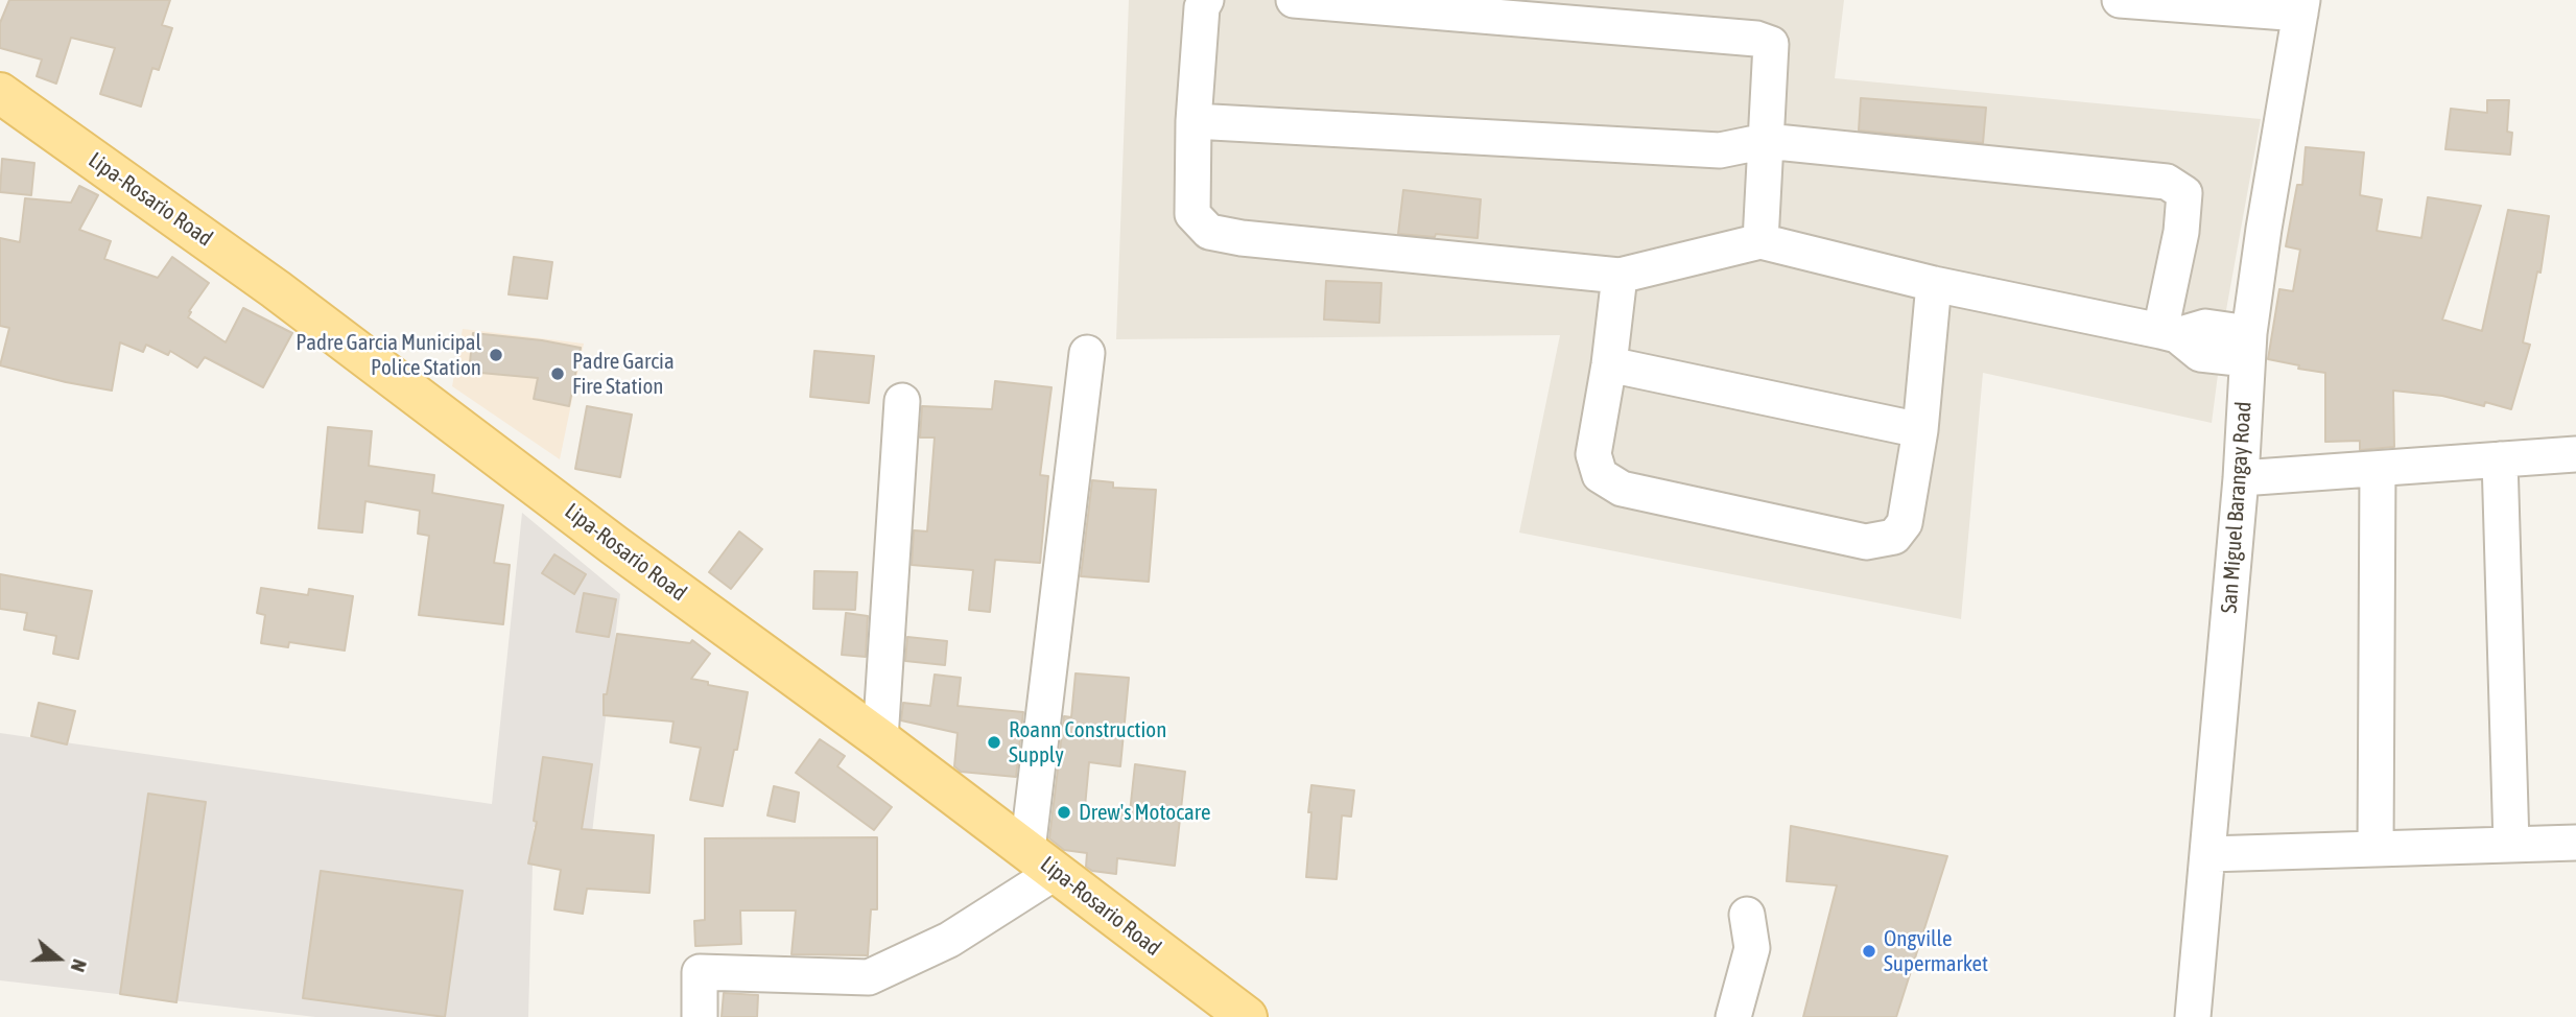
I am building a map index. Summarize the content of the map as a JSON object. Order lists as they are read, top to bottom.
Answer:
{
  "streets": {
    "main road": ["Lipa-Rosario Road"],
    "street": ["San Miguel Barangay Road"]
  },
  "places": [
    "Padre Garcia Municipal Police Station",
    "Padre Garcia Fire Station",
    "Roann Construction Supply",
    "Drew's Motocare",
    "Ongville Supermarket"
  ],
  "north": "right"
}
